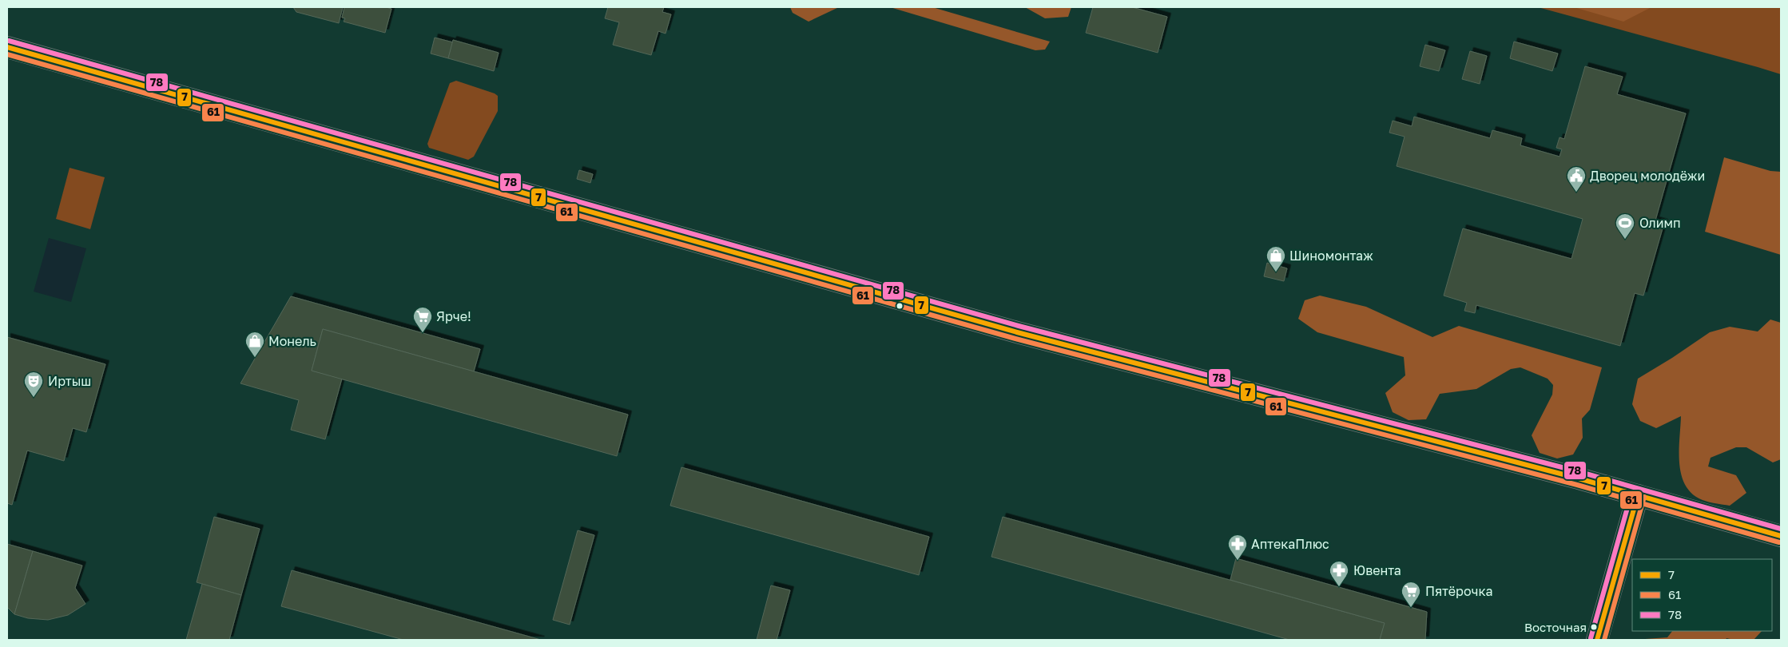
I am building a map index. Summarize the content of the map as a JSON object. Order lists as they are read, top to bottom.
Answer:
{
  "places": {
    "public building": ["Дворец молодёжи"],
    "sports": ["Олимп"],
    "shop": ["Шиномонтаж", "Монель"],
    "supermarket": ["Ярче!", "Пятёрочка"],
    "theatre": ["Иртыш"],
    "pharmacy": ["АптекаПлюс", "Ювента"],
    "other": ["Восточная"]
  },
  "lines": ["transit line 78", "transit line 7", "transit line 61"],
  "legend": ["7", "61", "78"]
}
